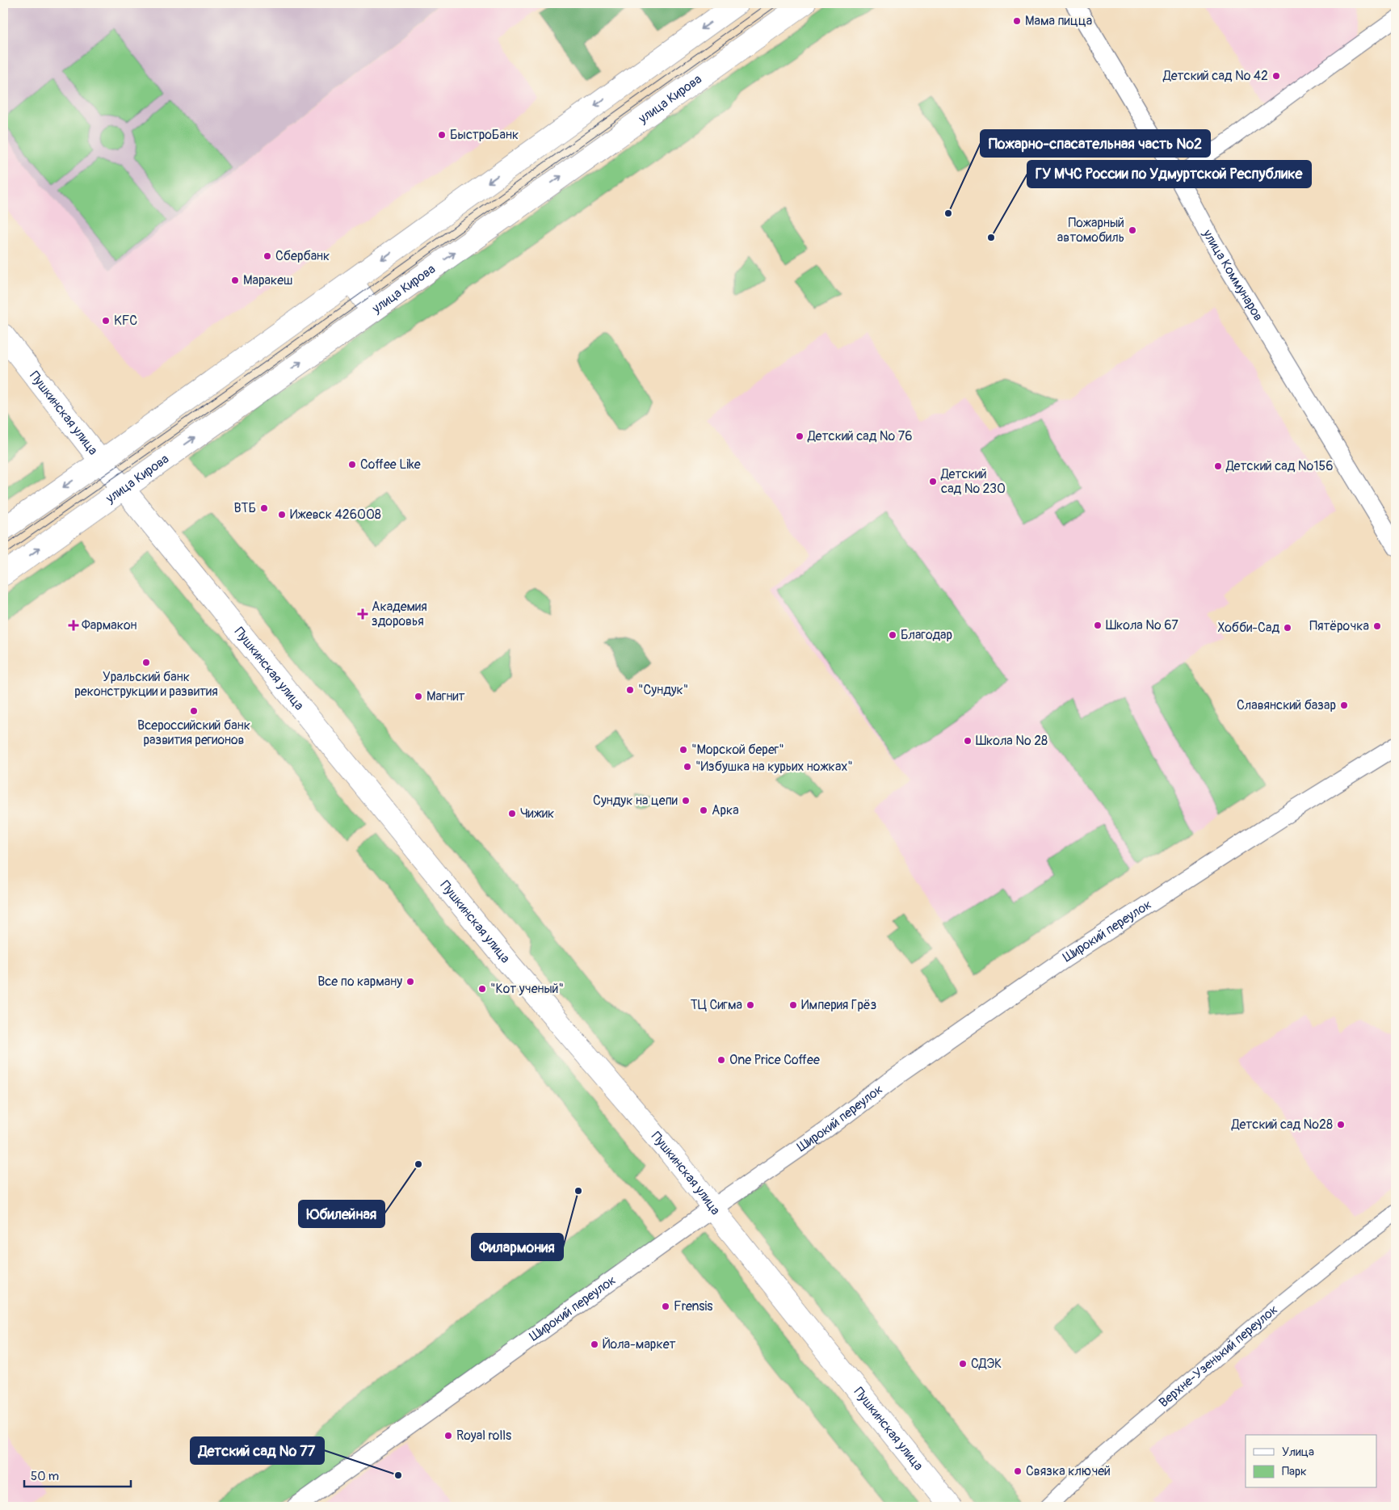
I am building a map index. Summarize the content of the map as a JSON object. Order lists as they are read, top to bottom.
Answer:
{
  "streets": {
    "main road": ["улица Кирова", "Пушкинская улица"],
    "street": ["улица Коммунаров", "Широкий переулок", "Верхне-Узенький переулок"]
  },
  "crossings": [
    ["улица Кирова", "Пушкинская улица"],
    ["Пушкинская улица", "Широкий переулок"]
  ],
  "places": {
    "other": [
      "Мама пицца",
      "Детский сад № 42",
      "БыстроБанк",
      "Пожарно-спасательная часть №2",
      "Пожарный автомобиль",
      "ГУ МЧС России по Удмуртской Республике",
      "Сбербанк",
      "Маракеш",
      "KFC",
      "Детский сад № 76",
      "Coffee Like",
      "Детский сад №156",
      "Детский сад № 230",
      "ВТБ",
      "Ижевск 426008",
      "Школа № 67",
      "Пятёрочка",
      "Хобби-Сад",
      "Благодар",
      "Уральский банк реконструкции и развития",
      "\"Сундук\"",
      "Магнит",
      "Славянский базар",
      "Всероссийский банк развития регионов",
      "Школа № 28",
      "\"Морской берег\"",
      "\"Избушка на курьих ножках\"",
      "Сундук на цепи",
      "Арка",
      "Чижик",
      "Все по карману",
      "\"Кот ученый\"",
      "ТЦ Сигма",
      "Империя Грёз",
      "One Price Coffee",
      "Детский сад №28",
      "Юбилейная",
      "Филармония",
      "Frensis",
      "Йола-маркет",
      "СДЭК",
      "Royal rolls",
      "Связка ключей",
      "Детский сад № 77"
    ],
    "health": ["Академия здоровья", "Фармакон"]
  },
  "legend": ["Улица", "Парк"],
  "scale_bar": "50 m"
}
